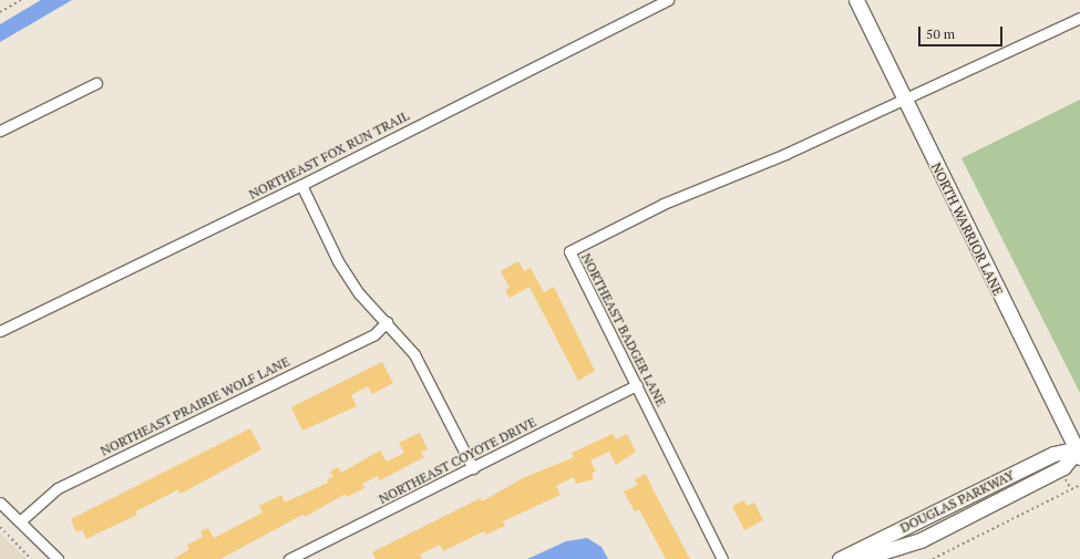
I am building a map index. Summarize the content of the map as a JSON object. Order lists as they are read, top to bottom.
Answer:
{
  "streets": {
    "street": [
      "NORTHEAST FOX RUN TRAIL",
      "NORTH WARRIOR LANE",
      "NORTHEAST BADGER LANE",
      "NORTHEAST PRAIRIE WOLF LANE",
      "NORTHEAST COYOTE DRIVE",
      "DOUGLAS PARKWAY"
    ]
  },
  "crossings": [
    ["NORTH WARRIOR LANE", "NORTHEAST BADGER LANE"],
    ["NORTH WARRIOR LANE", "DOUGLAS PARKWAY"],
    ["NORTHEAST BADGER LANE", "NORTHEAST COYOTE DRIVE"]
  ],
  "scale_bar": "50 m"
}
